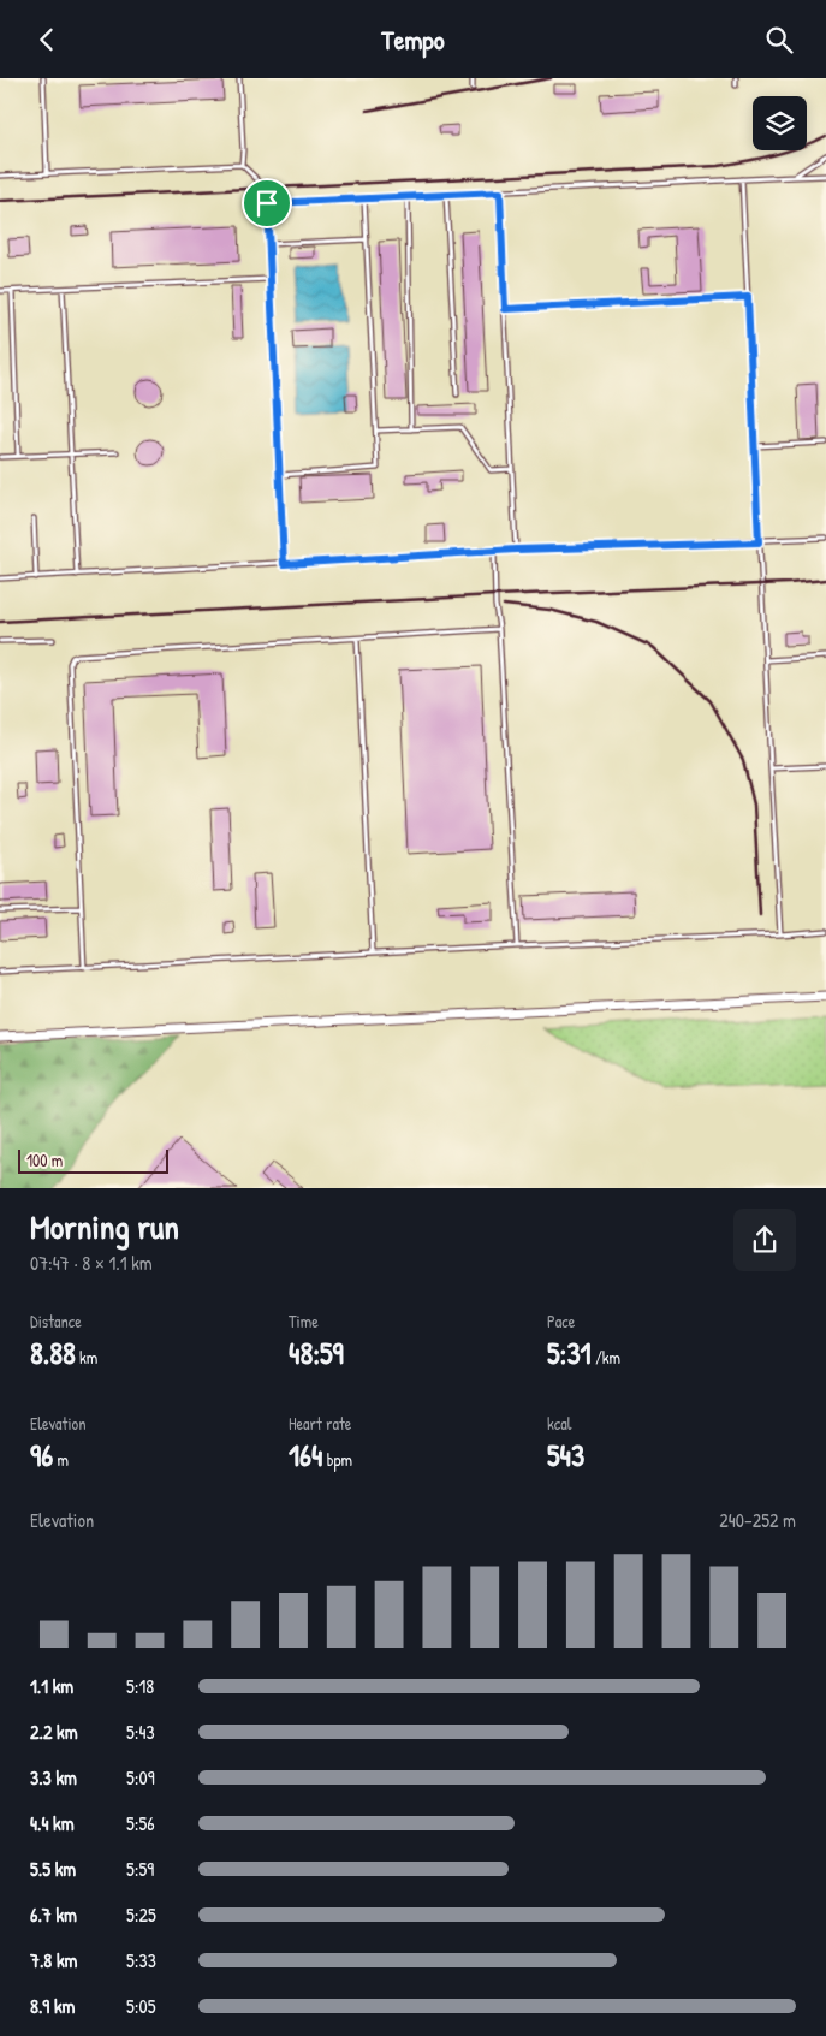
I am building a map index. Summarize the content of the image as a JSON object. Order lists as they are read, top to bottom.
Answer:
{
  "scale_bar": "100 m",
  "page": {
    "header": "Tempo",
    "scale": "100 m",
    "heading": ["Morning run", "07:47 · 8 × 1.1 km"],
    "stats": [
      ["Distance", "8.88 km"],
      ["Time", "48:59"],
      ["Pace", "5:31 /km"],
      ["Elevation", "96 m"],
      ["Heart rate", "164 bpm"],
      ["kcal", "543"]
    ],
    "chart": ["Elevation", "240–252 m"],
    "list": [
      {
        "name": "1.1 km",
        "note": "5:18"
      },
      {
        "name": "2.2 km",
        "note": "5:43"
      },
      {
        "name": "3.3 km",
        "note": "5:09"
      },
      {
        "name": "4.4 km",
        "note": "5:56"
      },
      {
        "name": "5.5 km",
        "note": "5:59"
      },
      {
        "name": "6.7 km",
        "note": "5:25"
      },
      {
        "name": "7.8 km",
        "note": "5:33"
      },
      {
        "name": "8.9 km",
        "note": "5:05"
      }
    ]
  }
}
